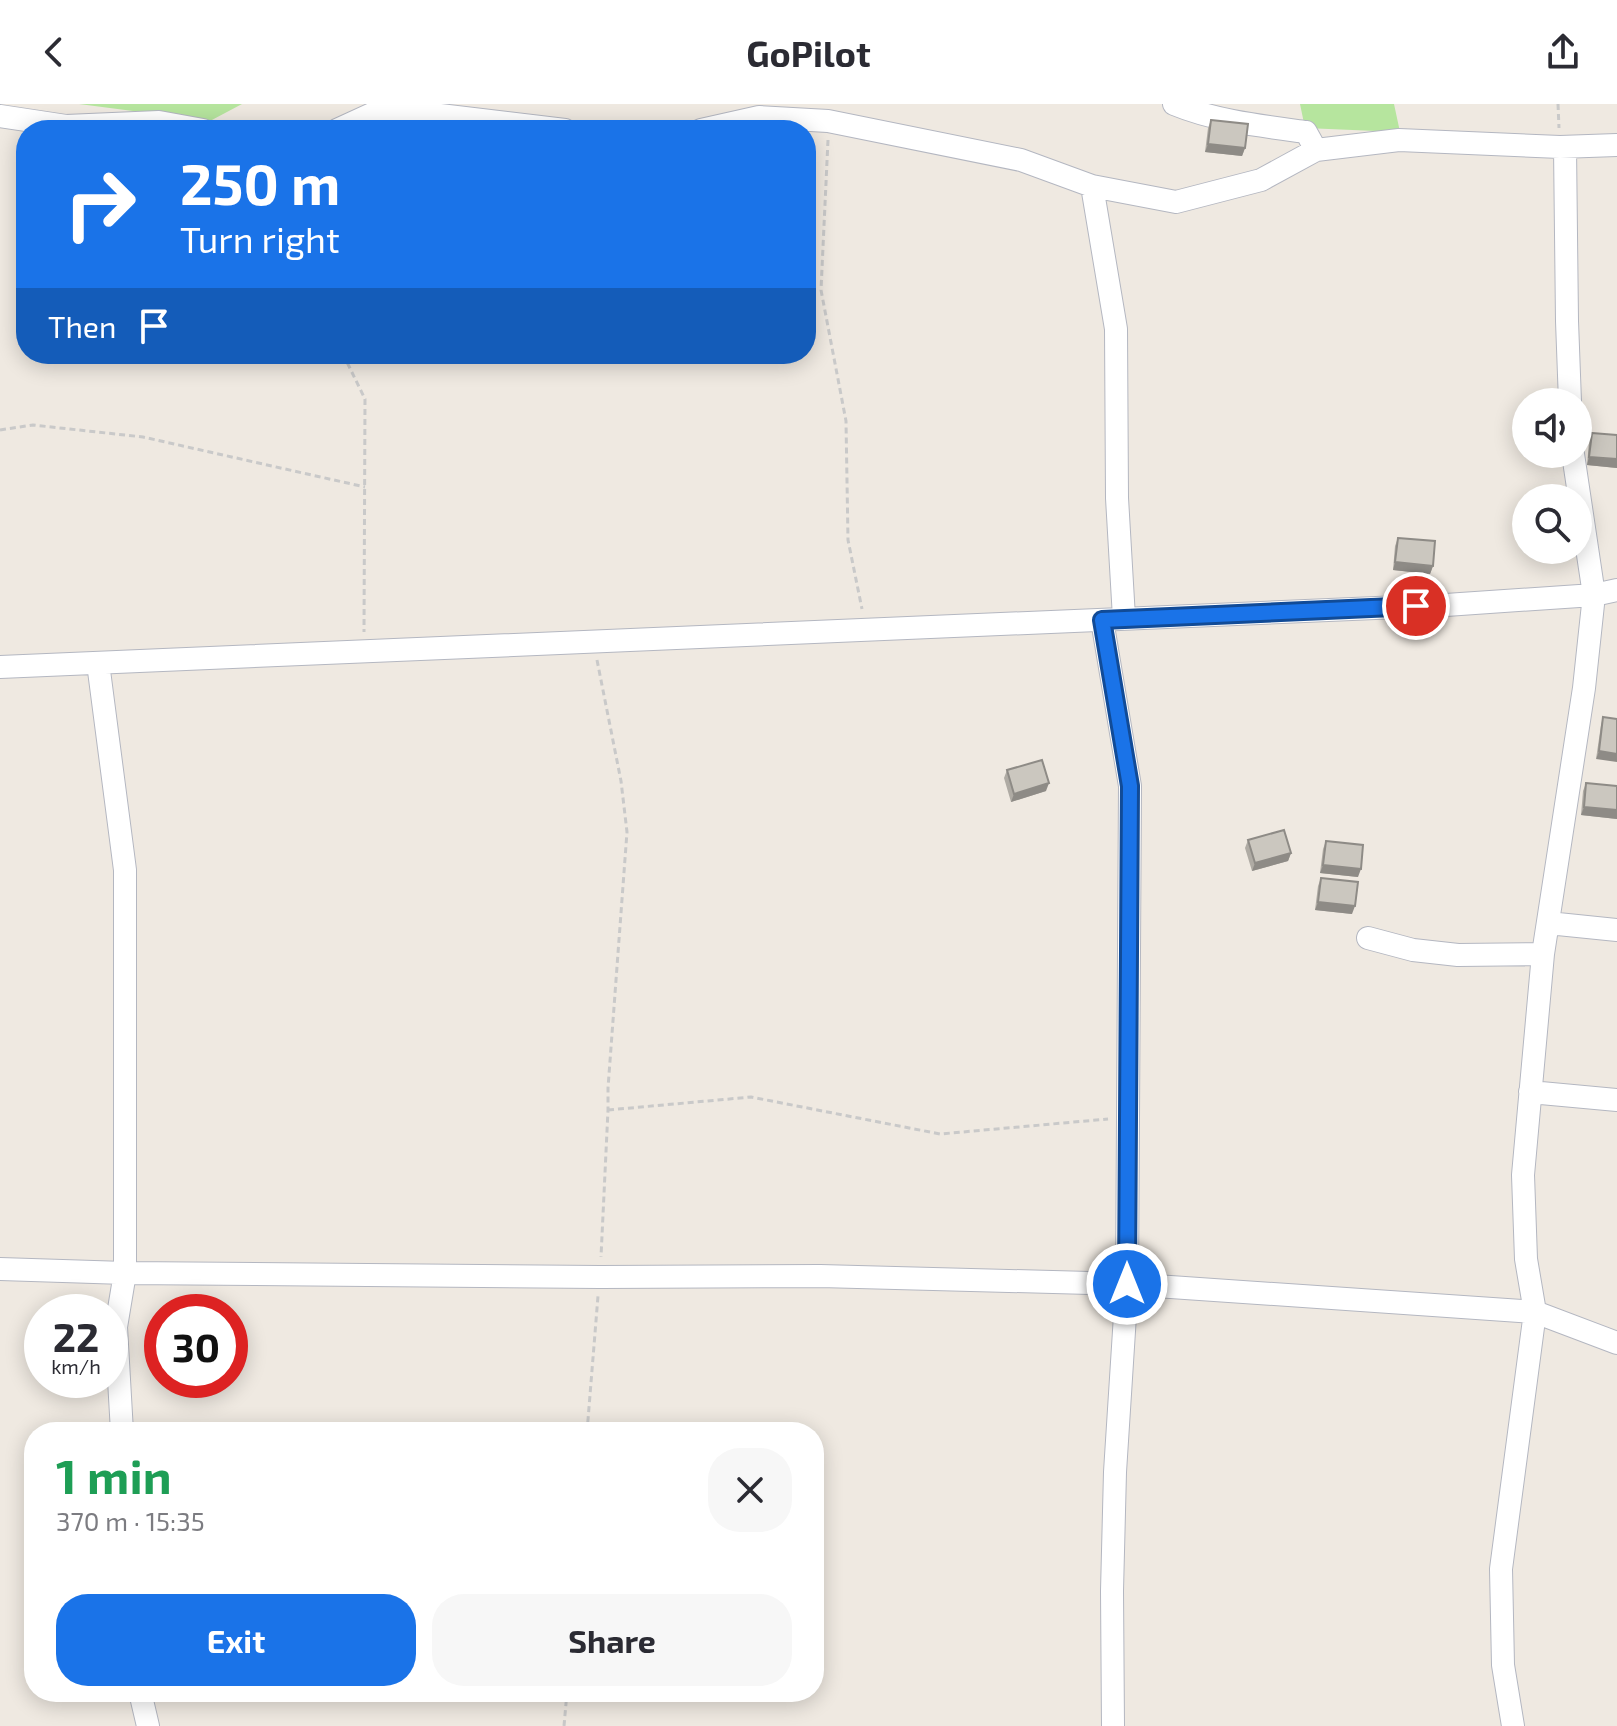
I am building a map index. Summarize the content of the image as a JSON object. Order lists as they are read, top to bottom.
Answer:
{
  "page": {
    "header": "GoPilot",
    "turn": ["250 m", "Turn right"],
    "then": "Then",
    "speed": "22 km/h",
    "limit": "30",
    "heading": ["1 min", "370 m · 15:35"],
    "buttons": ["Exit", "Share"]
  }
}
